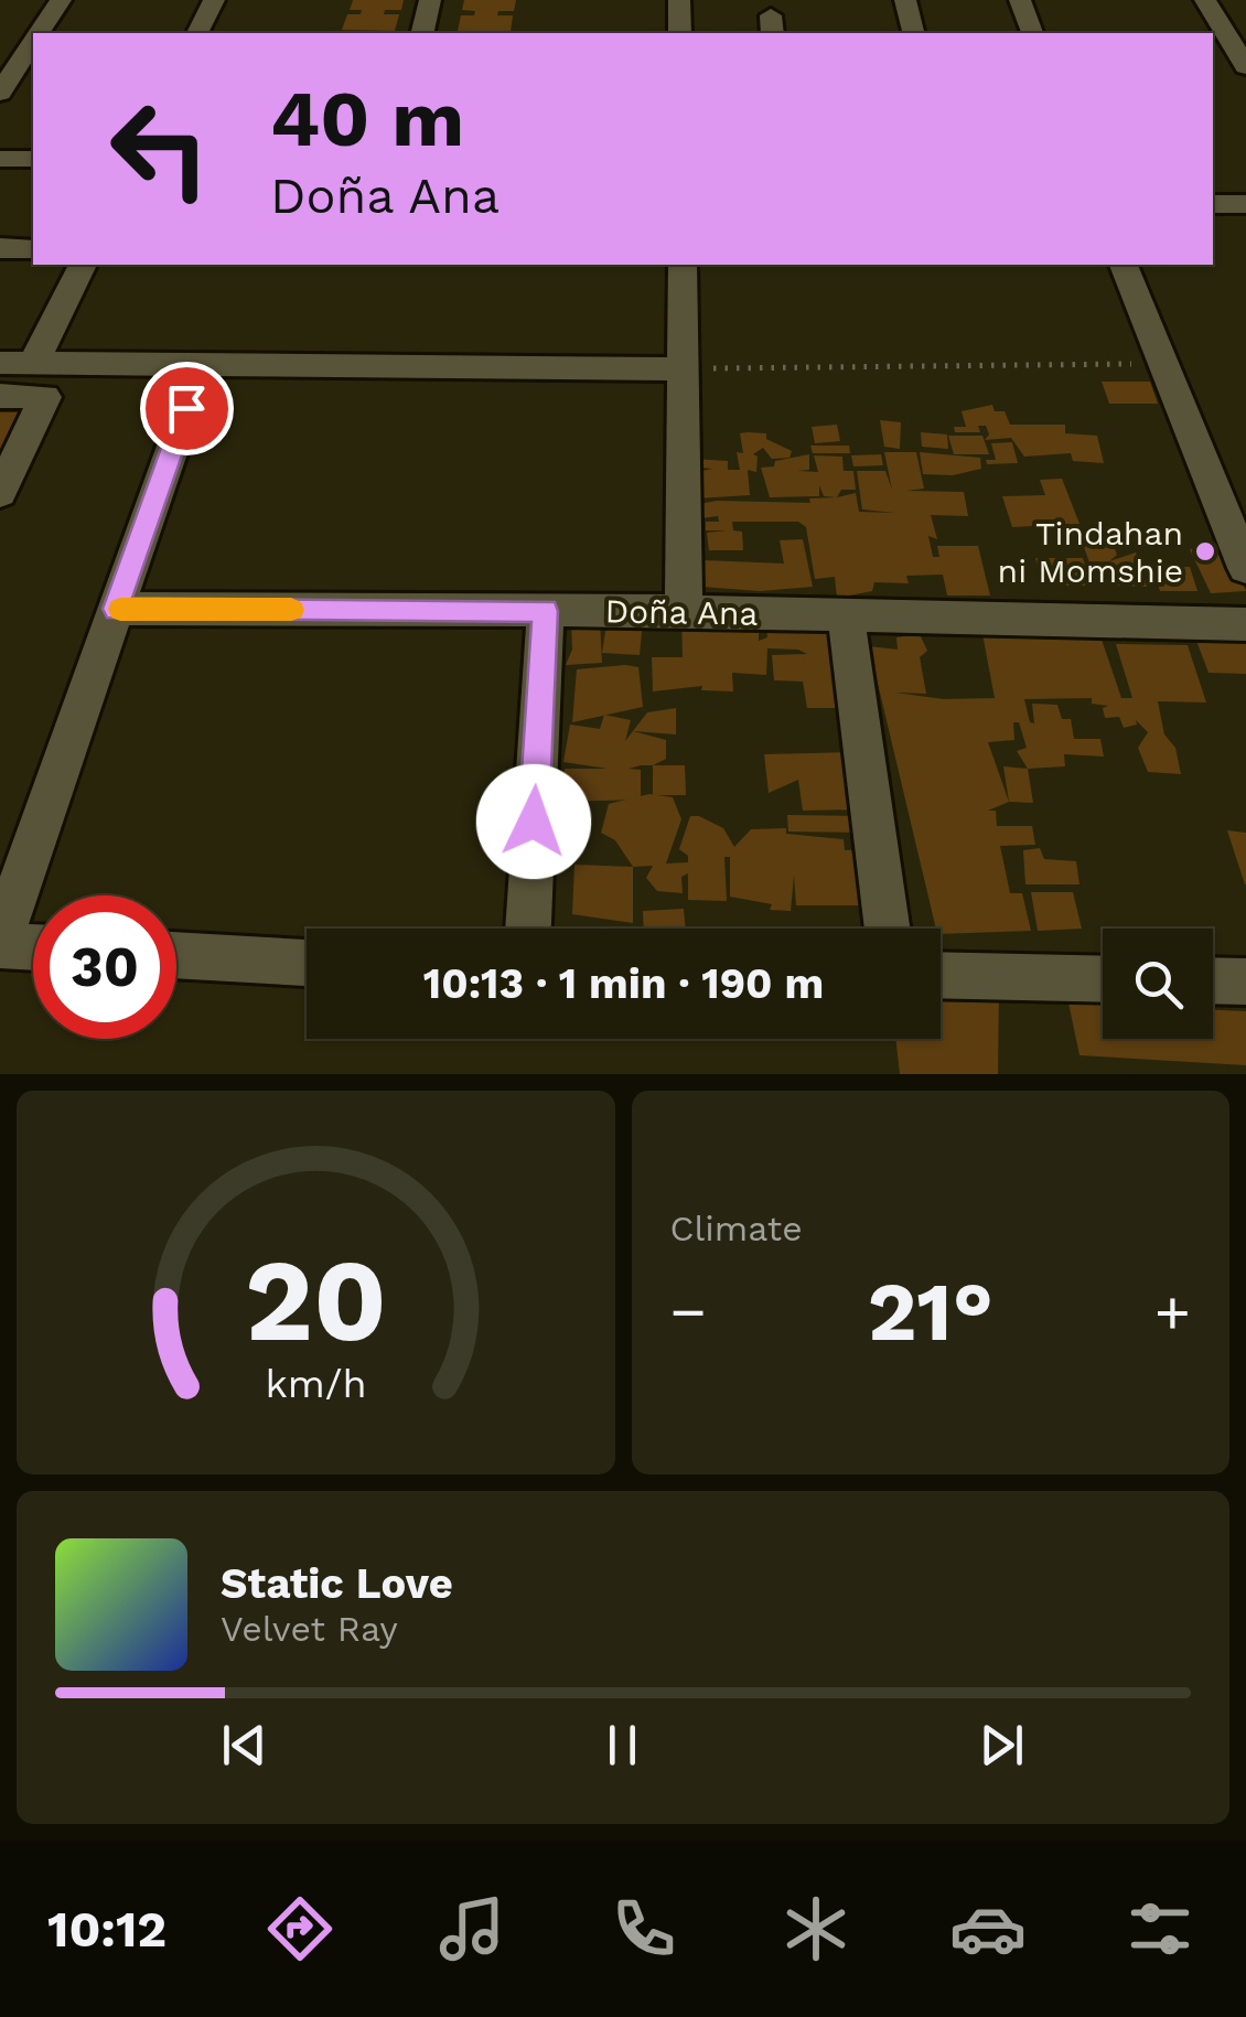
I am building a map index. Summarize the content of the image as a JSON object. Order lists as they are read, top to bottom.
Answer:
{
  "streets": {
    "street": ["Doña Ana"]
  },
  "places": ["Tindahan ni Momshie"],
  "page": {
    "turn": ["40 m", "Doña Ana"],
    "limit": "30",
    "trip": "10:13 · 1 min · 190 m",
    "tile": "Climate",
    "heat": ["−", "21°", "+"],
    "song": ["Static Love", "Velvet Ray"],
    "tabs": "10:12",
    "gauge": ["20", "km/h"]
  }
}
